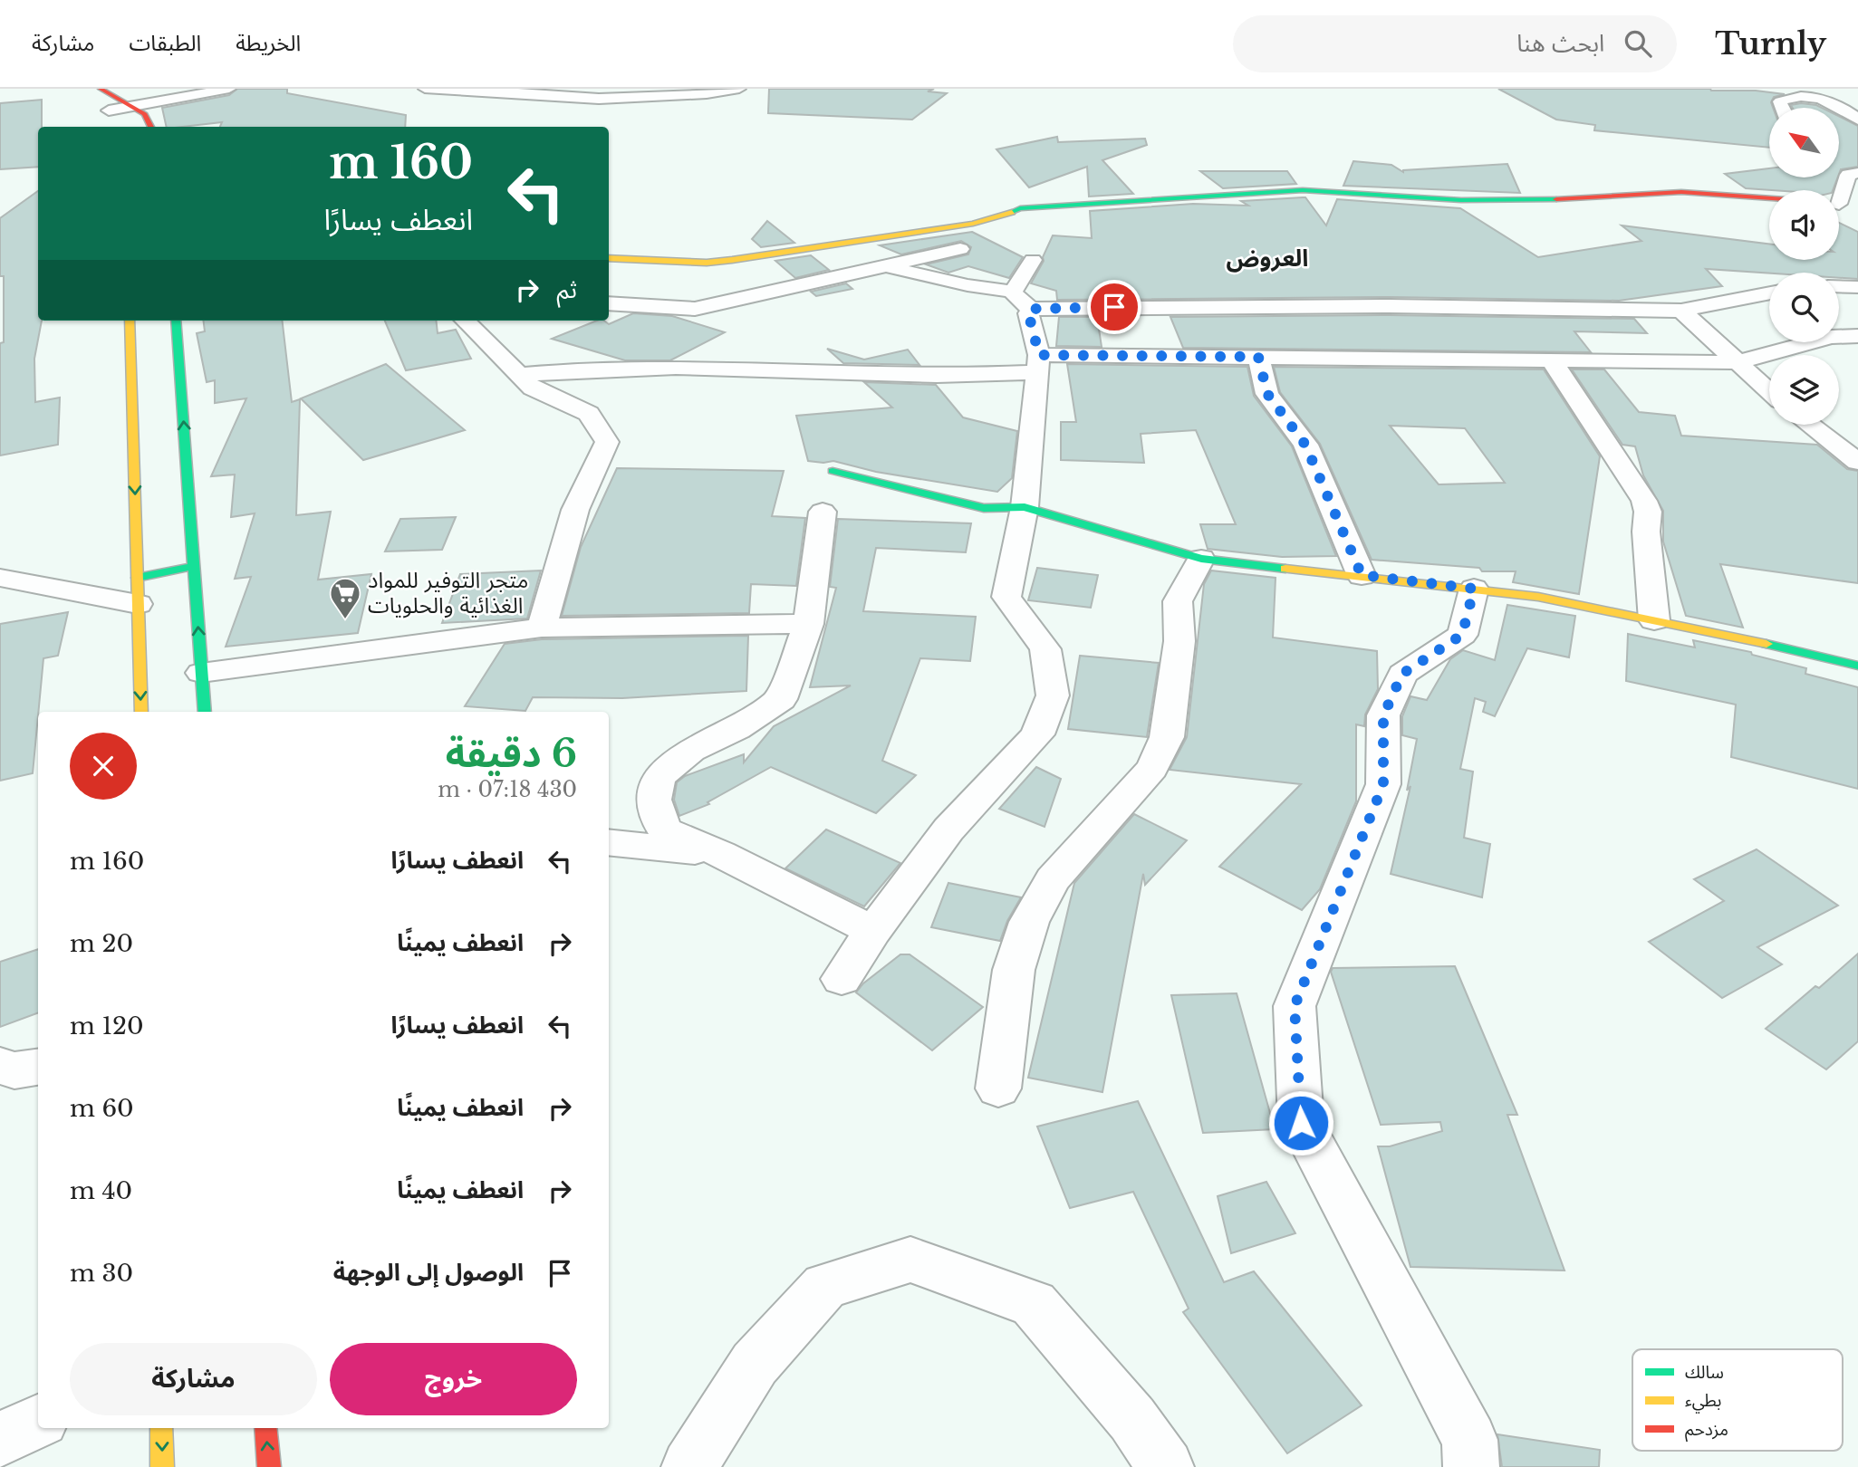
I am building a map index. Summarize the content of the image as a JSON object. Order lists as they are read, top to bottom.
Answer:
{
  "districts": ["العروض"],
  "places": {
    "supermarket": ["متجر التوفير للمواد الغذائية والحلويات"]
  },
  "legend": ["سالك", "بطيء", "مزدحم"],
  "north": "top left",
  "page": {
    "header": "Turnly",
    "search": "ابحث هنا",
    "nav": ["الخريطة", "الطبقات", "مشاركة"],
    "turn": ["160 m", "انعطف يسارًا"],
    "then": "ثم",
    "heading": ["6 دقيقة", "430 m · 07:18"],
    "list": [
      {
        "name": "انعطف يسارًا",
        "value": "160 m"
      },
      {
        "name": "انعطف يمينًا",
        "value": "20 m"
      },
      {
        "name": "انعطف يسارًا",
        "value": "120 m"
      },
      {
        "name": "انعطف يمينًا",
        "value": "60 m"
      },
      {
        "name": "انعطف يمينًا",
        "value": "40 m"
      },
      {
        "name": "الوصول إلى الوجهة",
        "value": "30 m"
      }
    ],
    "buttons": ["خروج", "مشاركة"]
  }
}
